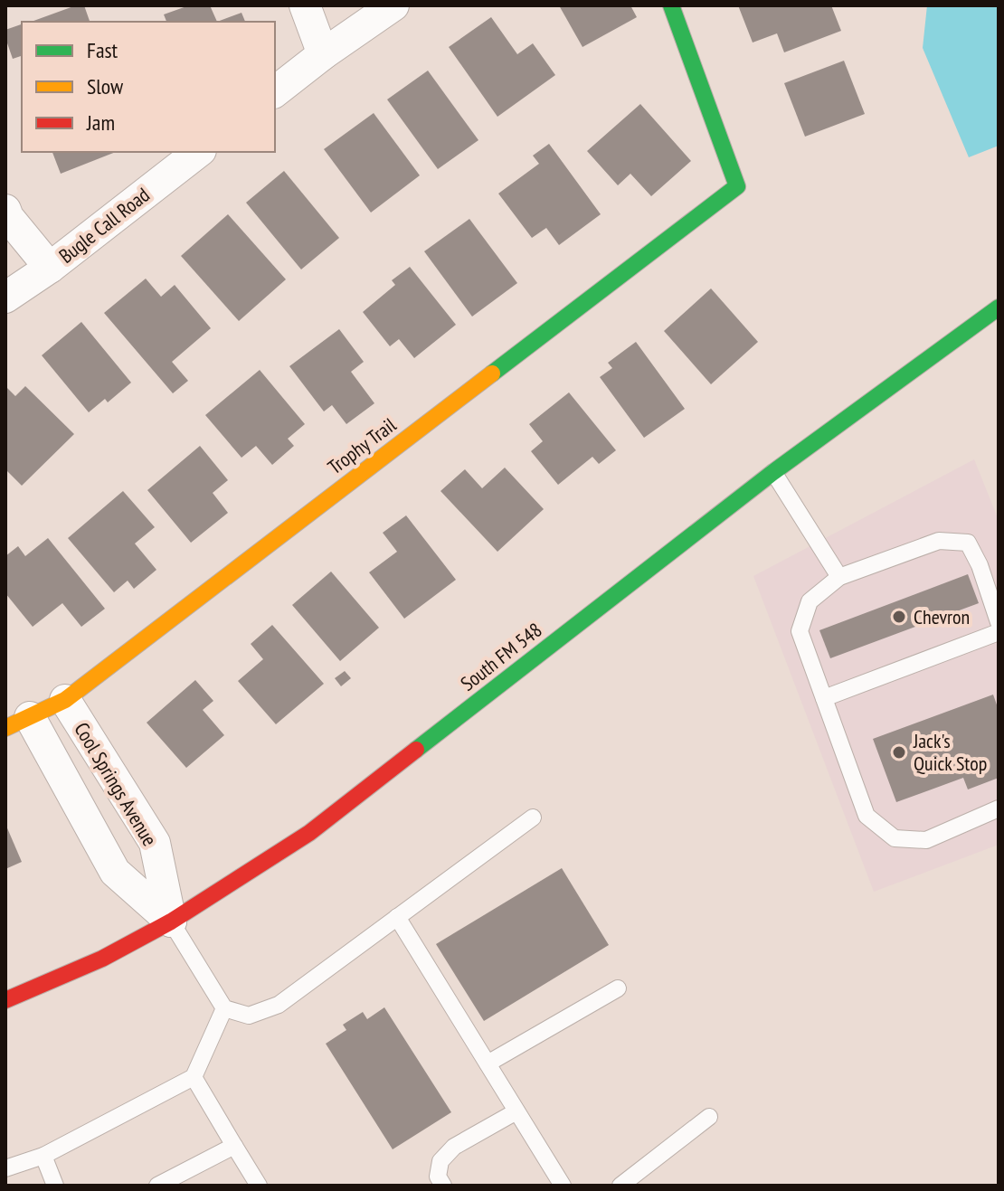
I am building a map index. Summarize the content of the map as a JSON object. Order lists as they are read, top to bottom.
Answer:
{
  "streets": {
    "main road": ["Trophy Trail", "South FM 548"],
    "street": ["Bugle Call Road", "Cool Springs Avenue"]
  },
  "crossings": [
    ["Trophy Trail", "Cool Springs Avenue"],
    ["South FM 548", "Cool Springs Avenue"]
  ],
  "places": ["Chevron", "Jack's Quick Stop"],
  "legend": ["Fast", "Slow", "Jam"]
}
